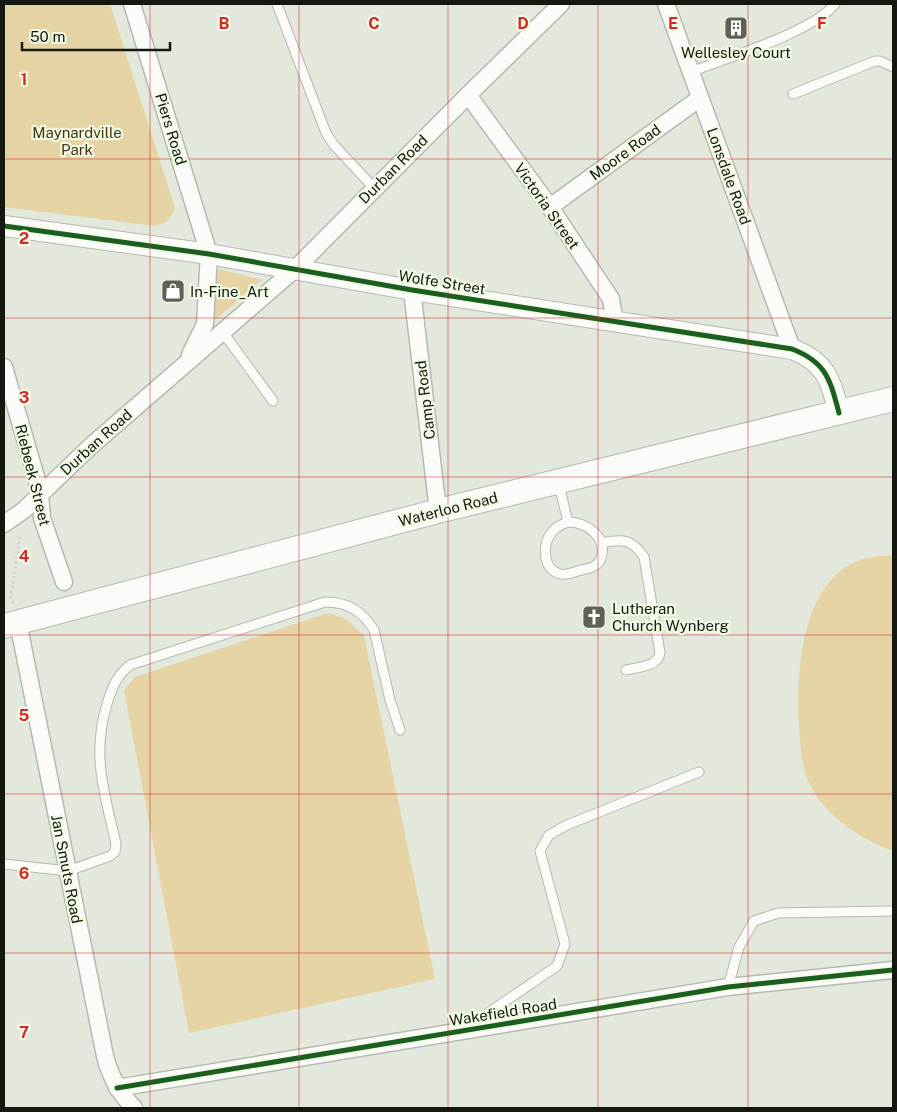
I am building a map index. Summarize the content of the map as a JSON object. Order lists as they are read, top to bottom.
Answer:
{
  "streets": {
    "main road": ["Waterloo Road"],
    "street": [
      "Piers Road",
      "Moore Road",
      "Durban Road",
      "Lonsdale Road",
      "Victoria Street",
      "Wolfe Street",
      "Camp Road",
      "Riebeek Street",
      "Jan Smuts Road",
      "Wakefield Road"
    ]
  },
  "crossings": [
    ["Piers Road", "Durban Road"],
    ["Piers Road", "Wolfe Street"],
    ["Moore Road", "Lonsdale Road"],
    ["Moore Road", "Victoria Street"],
    ["Durban Road", "Victoria Street"],
    ["Durban Road", "Wolfe Street"],
    ["Durban Road", "Riebeek Street"],
    ["Lonsdale Road", "Wolfe Street"],
    ["Victoria Street", "Wolfe Street"],
    ["Wolfe Street", "Camp Road"],
    ["Wolfe Street", "Waterloo Road"],
    ["Camp Road", "Waterloo Road"],
    ["Waterloo Road", "Jan Smuts Road"],
    ["Jan Smuts Road", "Wakefield Road"]
  ],
  "parks": ["Maynardville Park"],
  "places": {
    "building": ["Wellesley Court"],
    "shop": ["In-Fine_Art"],
    "church": ["Lutheran Church Wynberg"]
  },
  "scale_bar": "50 m",
  "grid": {
    "columns": [
      "B",
      "C",
      "D",
      "E",
      "F"
    ],
    "rows": [
      "1",
      "2",
      "3",
      "4",
      "5",
      "6",
      "7"
    ]
  }
}
